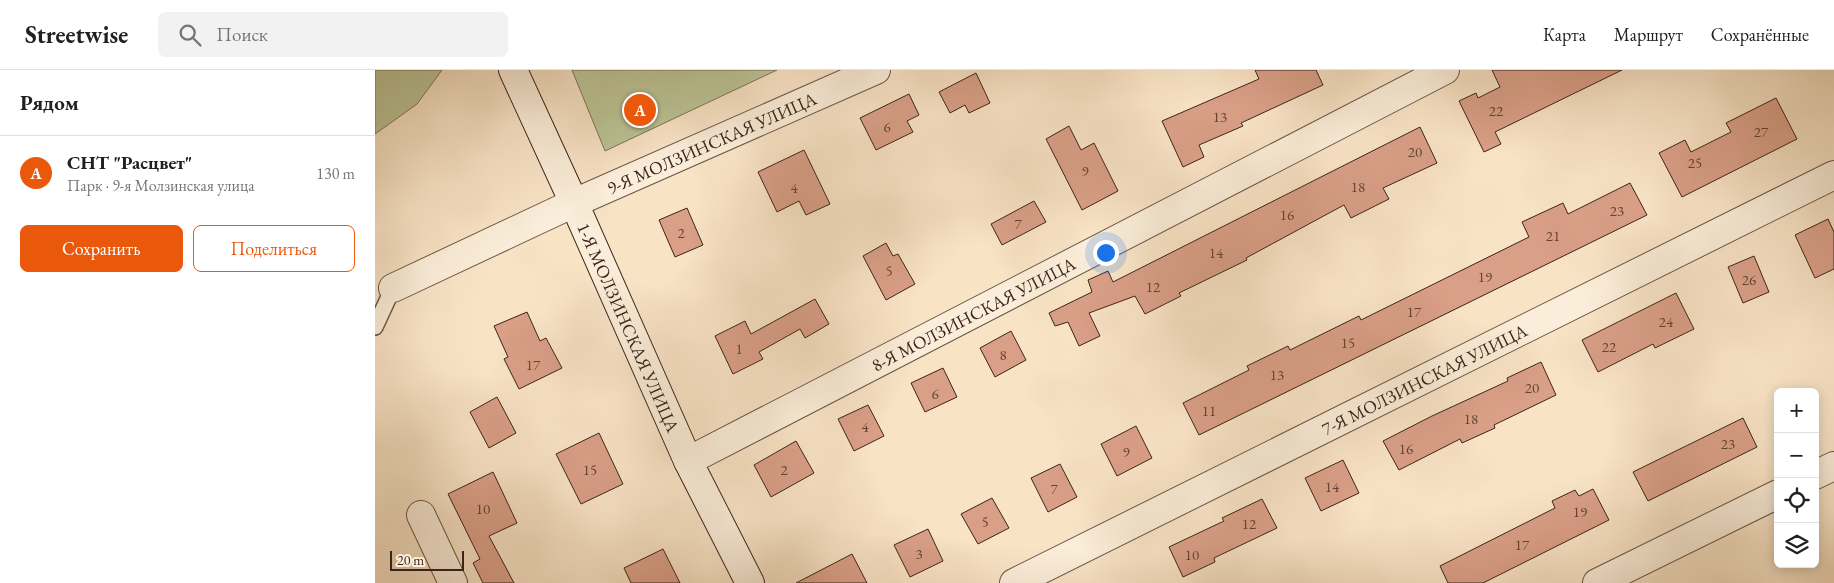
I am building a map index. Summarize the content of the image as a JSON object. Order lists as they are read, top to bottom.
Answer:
{
  "streets": {
    "street": [
      "9-Я МОЛЗИНСКАЯ УЛИЦА",
      "8-Я МОЛЗИНСКАЯ УЛИЦА",
      "1-Я МОЛЗИНСКАЯ УЛИЦА",
      "7-Я МОЛЗИНСКАЯ УЛИЦА"
    ]
  },
  "crossings": [
    ["9-Я МОЛЗИНСКАЯ УЛИЦА", "1-Я МОЛЗИНСКАЯ УЛИЦА"],
    ["8-Я МОЛЗИНСКАЯ УЛИЦА", "1-Я МОЛЗИНСКАЯ УЛИЦА"]
  ],
  "house_numbers": [
    "22",
    "13",
    "6",
    "27",
    "20",
    "25",
    "9",
    "18",
    "4",
    "23",
    "16",
    "7",
    "2",
    "21",
    "14",
    "5",
    "19",
    "26",
    "12",
    "17",
    "24",
    "15",
    "22",
    "1",
    "8",
    "17",
    "13",
    "20",
    "6",
    "11",
    "18",
    "4",
    "23",
    "16",
    "9",
    "15",
    "2",
    "14",
    "7",
    "10",
    "19",
    "5",
    "12",
    "17",
    "3",
    "10"
  ],
  "scale_bar": "20 m",
  "page": {
    "header": "Streetwise",
    "search": "Поиск",
    "nav": ["Карта", "Маршрут", "Сохранённые"],
    "heading": "Рядом",
    "pins": "A",
    "list": [
      {
        "mark": "A",
        "name": "СНТ \"Расцвет\"",
        "note": "Парк · 9-я Молзинская улица",
        "value": "130 m"
      }
    ],
    "buttons": ["Сохранить", "Поделиться"],
    "map_buttons": ["+", "−"],
    "scale": "20 m"
  }
}
